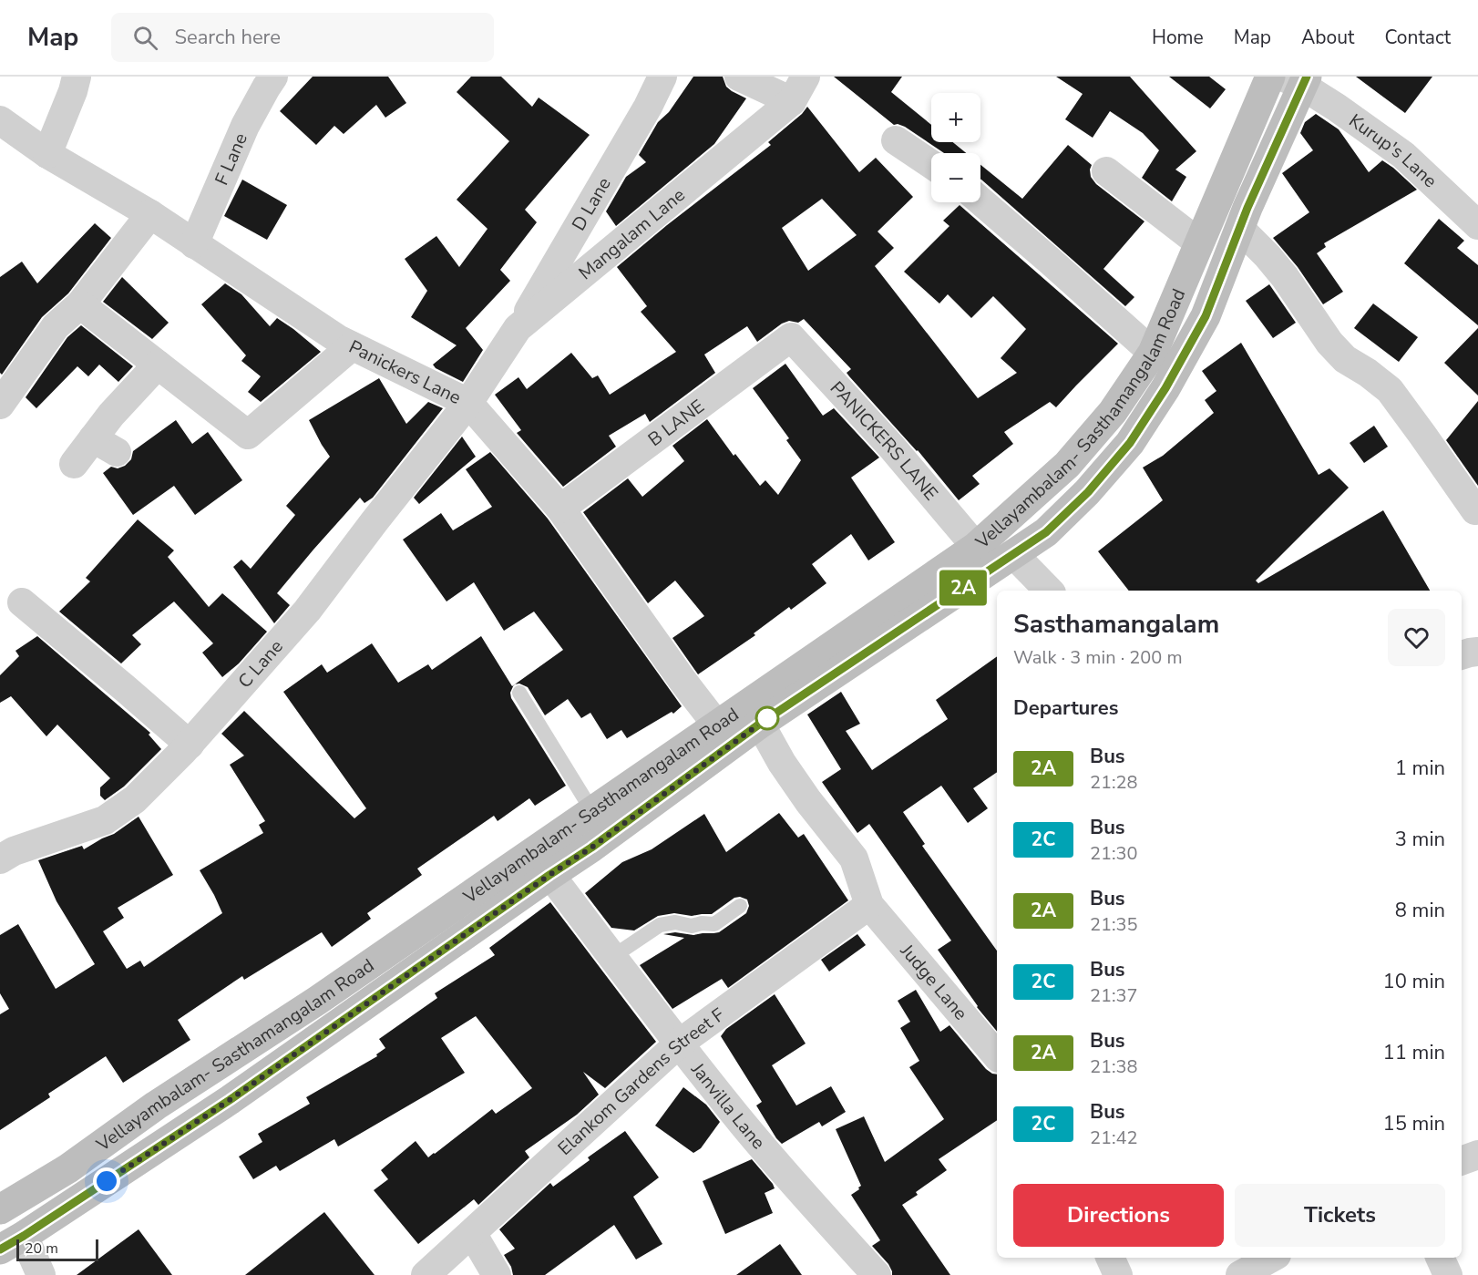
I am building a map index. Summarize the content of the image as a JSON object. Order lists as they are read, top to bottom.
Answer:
{
  "streets": {
    "main road": ["Vellayambalam- Sasthamangalam Road"],
    "street": [
      "Kurup's Lane",
      "F Lane",
      "D Lane",
      "Mangalam Lane",
      "Panickers Lane",
      "B LANE",
      "PANICKERS LANE",
      "C Lane",
      "Judge Lane",
      "Elankom Gardens Street F",
      "Janvilla Lane"
    ]
  },
  "crossings": [
    ["Kurup's Lane", "Vellayambalam- Sasthamangalam Road"],
    ["F Lane", "Panickers Lane"],
    ["D Lane", "Mangalam Lane"],
    ["Mangalam Lane", "Panickers Lane"],
    ["Mangalam Lane", "C Lane"],
    ["Panickers Lane", "Vellayambalam- Sasthamangalam Road"],
    ["Panickers Lane", "B LANE"],
    ["Panickers Lane", "C Lane"],
    ["Vellayambalam- Sasthamangalam Road", "PANICKERS LANE"],
    ["Vellayambalam- Sasthamangalam Road", "Janvilla Lane"],
    ["B LANE", "PANICKERS LANE"],
    ["Judge Lane", "Elankom Gardens Street F"],
    ["Elankom Gardens Street F", "Janvilla Lane"]
  ],
  "lines": ["bus line 2A"],
  "scale_bar": "20 m",
  "page": {
    "header": "Map",
    "search": "Search here",
    "nav": [
      "Home",
      "Map",
      "About",
      "Contact"
    ],
    "on_map": "2A",
    "map_buttons": ["+", "−"],
    "heading": [
      ["Sasthamangalam", "Walk · 3 min · 200 m"],
      "Departures"
    ],
    "list": [
      {
        "mark": "2A",
        "name": "Bus",
        "note": "21:28",
        "value": "1 min"
      },
      {
        "mark": "2C",
        "name": "Bus",
        "note": "21:30",
        "value": "3 min"
      },
      {
        "mark": "2A",
        "name": "Bus",
        "note": "21:35",
        "value": "8 min"
      },
      {
        "mark": "2C",
        "name": "Bus",
        "note": "21:37",
        "value": "10 min"
      },
      {
        "mark": "2A",
        "name": "Bus",
        "note": "21:38",
        "value": "11 min"
      },
      {
        "mark": "2C",
        "name": "Bus",
        "note": "21:42",
        "value": "15 min"
      }
    ],
    "buttons": ["Directions", "Tickets"],
    "scale": "20 m"
  }
}
